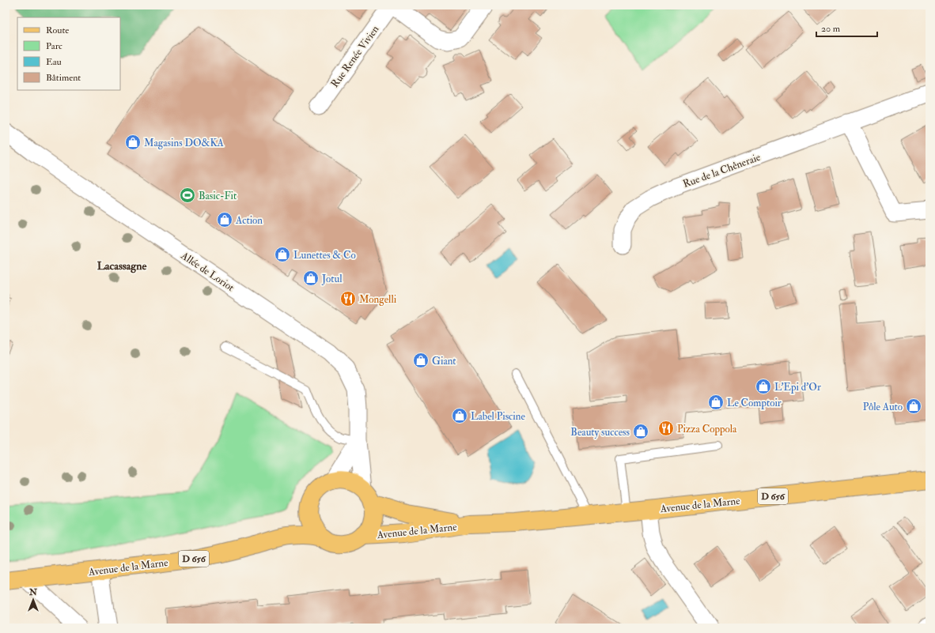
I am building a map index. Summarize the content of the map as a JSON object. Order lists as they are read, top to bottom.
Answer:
{
  "streets": {
    "main road": ["D 656", "Avenue de la Marne"],
    "street": ["Rue Renée Vivien", "Rue de la Chêneraie", "Allée de Loriot"]
  },
  "crossings": [
    ["Allée de Loriot", "Avenue de la Marne"]
  ],
  "districts": ["Lacassagne"],
  "places": {
    "shop": [
      "Magasins DO&KA",
      "Action",
      "Lunettes & Co",
      "Jotul",
      "Giant",
      "L'Epi d'Or",
      "Le Comptoir",
      "Pôle Auto",
      "Label Piscine",
      "Beauty success"
    ],
    "sports": ["Basic-Fit"],
    "restaurant": ["Mongelli", "Pizza Coppola"]
  },
  "legend": [
    "Route",
    "Parc",
    "Eau",
    "Bâtiment"
  ],
  "scale_bar": "20 m",
  "north": "top"
}
